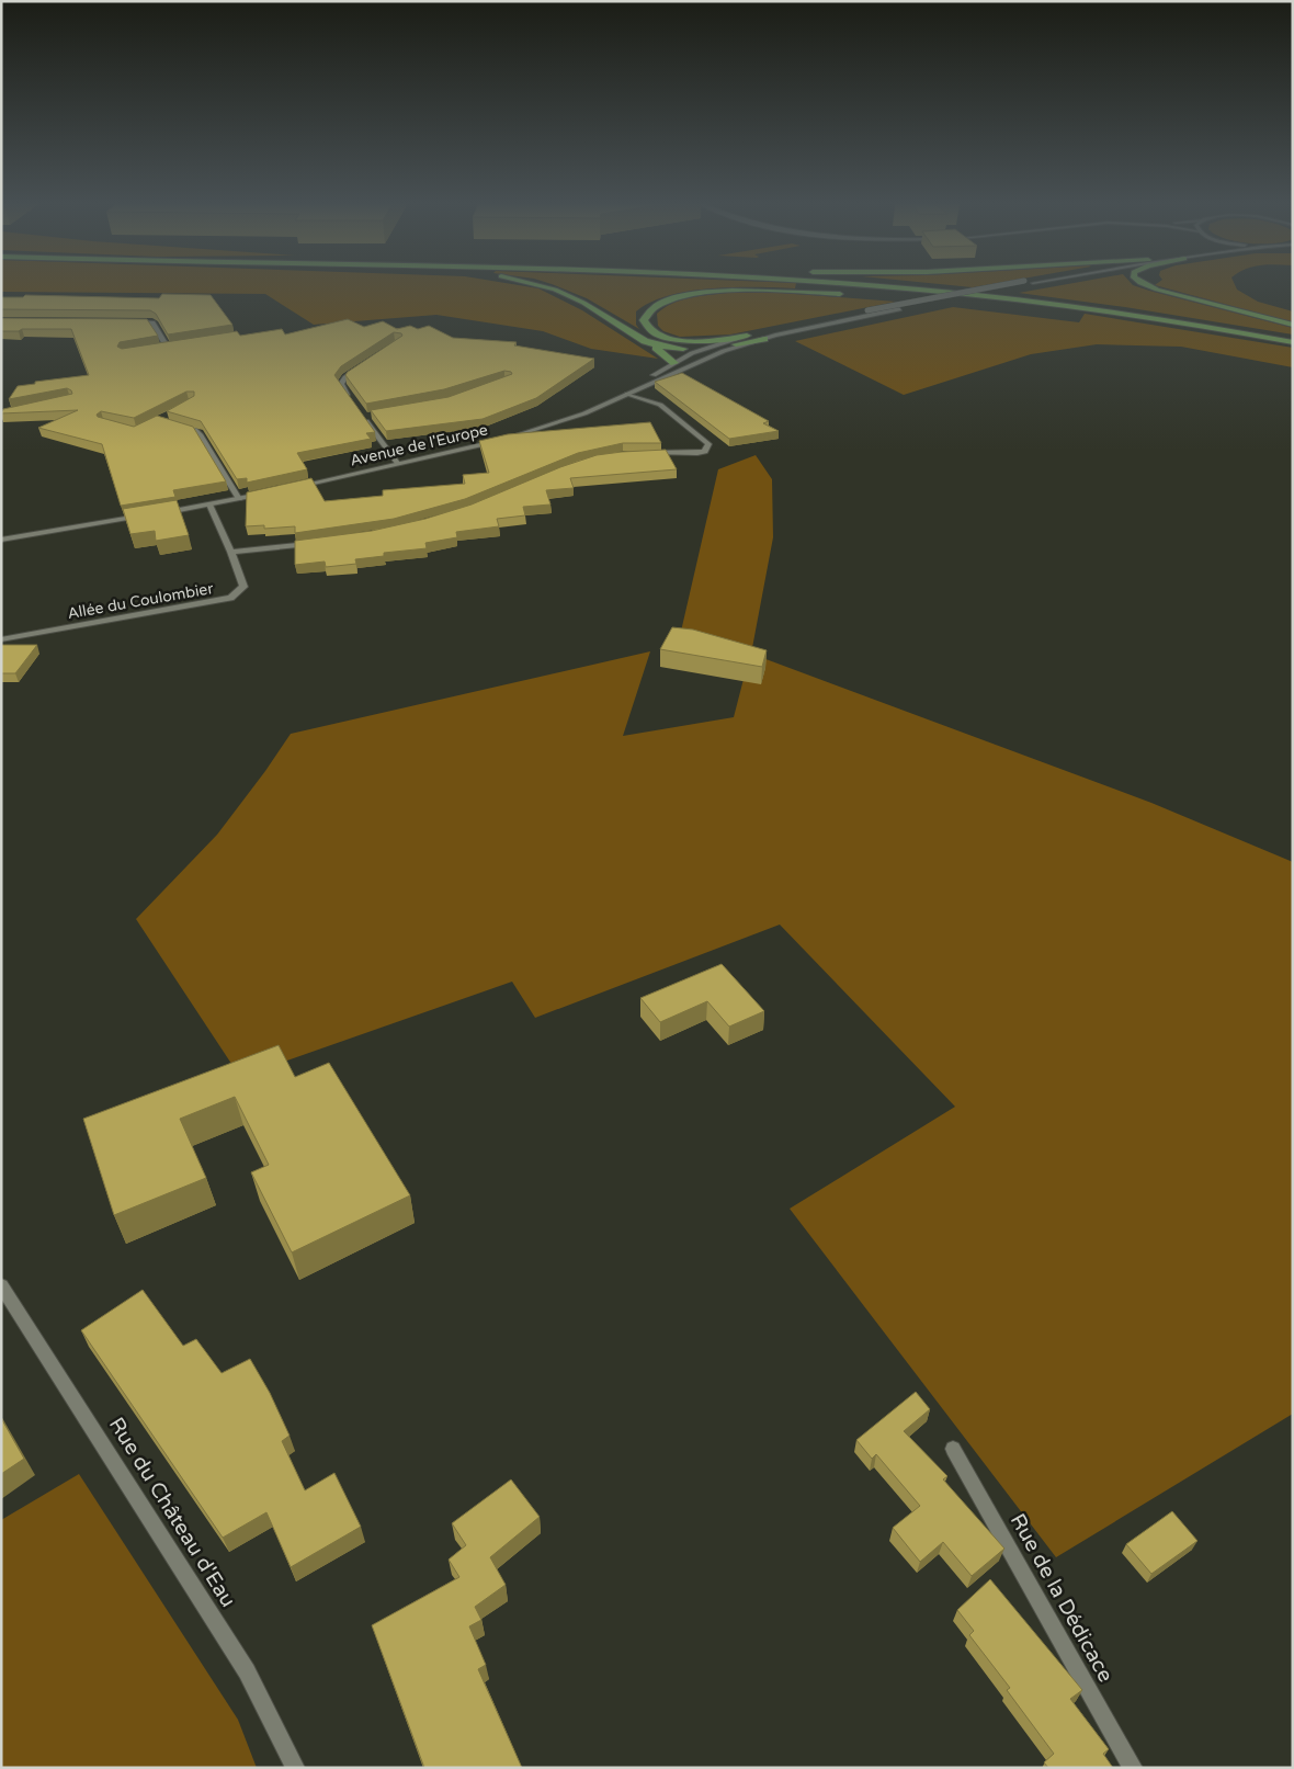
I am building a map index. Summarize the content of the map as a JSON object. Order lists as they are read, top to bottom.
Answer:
{
  "streets": {
    "street": [
      "Avenue de l'Europe",
      "Allée du Coulombier",
      "Rue du Château d'Eau",
      "Rue de la Dédicace"
    ]
  }
}
